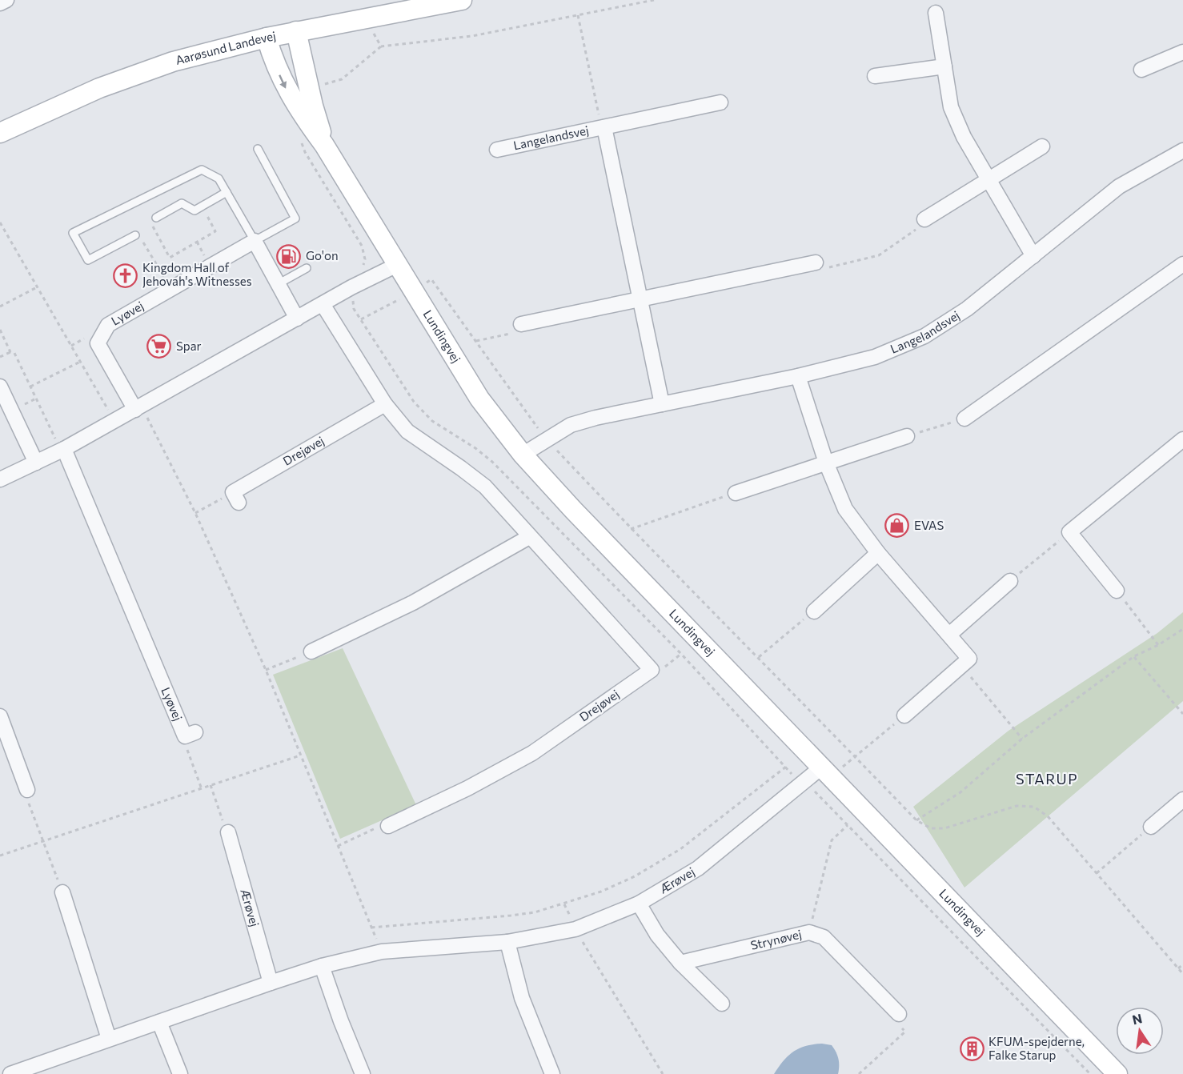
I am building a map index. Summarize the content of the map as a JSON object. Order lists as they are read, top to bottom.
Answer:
{
  "streets": {
    "street": [
      "Aarøsund Landevej",
      "Langelandsvej",
      "Lyøvej",
      "Lundingvej",
      "Drejøvej",
      "Ærøvej",
      "Strynøvej"
    ]
  },
  "crossings": [
    ["Aarøsund Landevej", "Lundingvej"],
    ["Langelandsvej", "Lundingvej"],
    ["Lundingvej", "Ærøvej"]
  ],
  "districts": ["STARUP"],
  "places": {
    "fuel station": ["Go'on"],
    "church": ["Kingdom Hall of Jehovah's Witnesses"],
    "supermarket": ["Spar"],
    "shop": ["EVAS"],
    "building": ["KFUM-spejderne, Falke Starup"]
  },
  "north": "top"
}
